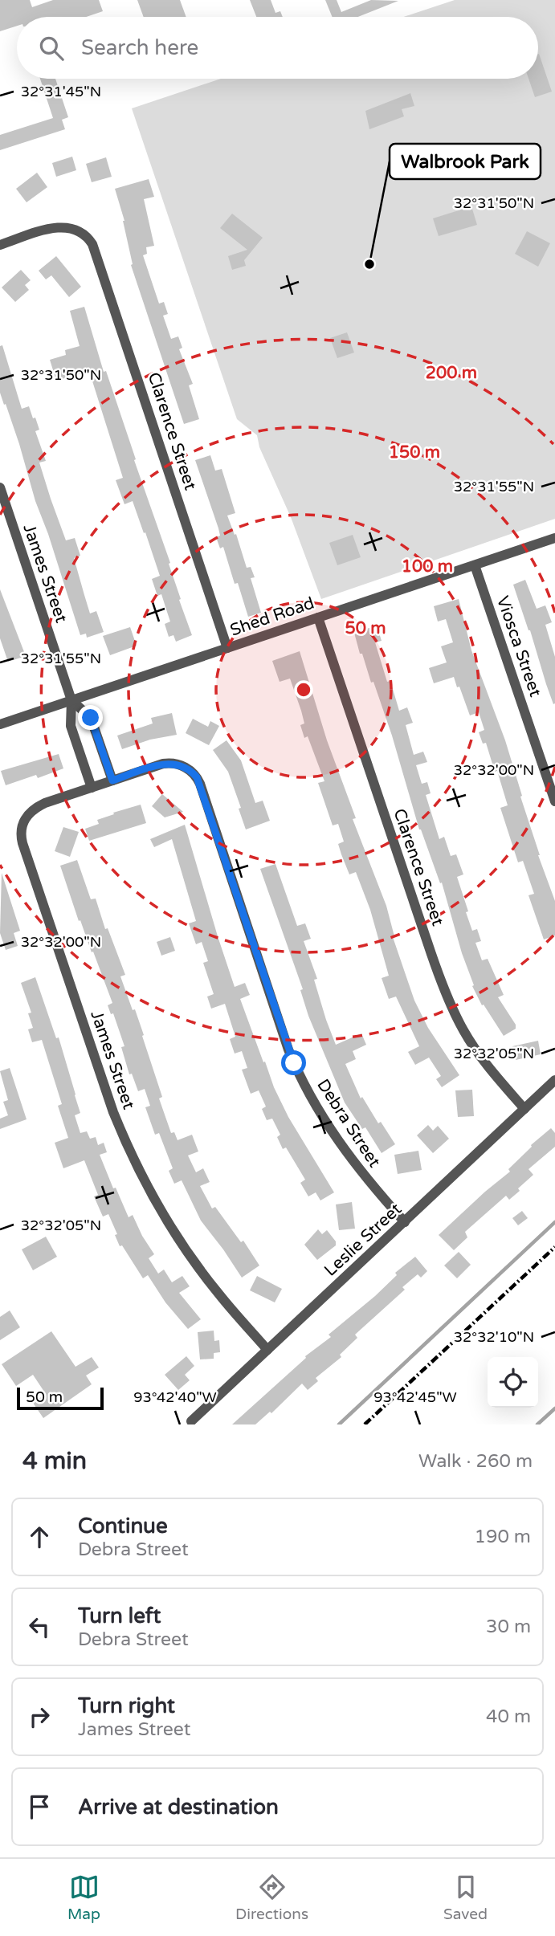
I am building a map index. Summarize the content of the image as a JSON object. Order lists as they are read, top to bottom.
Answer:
{
  "streets": {
    "street": [
      "Clarence Street",
      "James Street",
      "Shed Road",
      "Viosca Street",
      "Debra Street",
      "Leslie Street"
    ]
  },
  "crossings": [
    ["Clarence Street", "Shed Road"],
    ["Clarence Street", "Leslie Street"],
    ["James Street", "Shed Road"],
    ["James Street", "Debra Street"],
    ["James Street", "Leslie Street"],
    ["Shed Road", "Viosca Street"],
    ["Debra Street", "Leslie Street"]
  ],
  "places": ["Walbrook Park"],
  "scale_bar": "50 m",
  "page": {
    "search": "Search here",
    "scale": "50 m",
    "heading": ["4 min", "Walk · 260 m"],
    "list": [
      ["Continue", "Debra Street", "190 m"],
      ["Turn left", "Debra Street", "30 m"],
      ["Turn right", "James Street", "40 m"],
      "Arrive at destination"
    ],
    "nav": ["Map", "Directions", "Saved"]
  },
  "coordinates": [
    "32°31'45\"N",
    "32°31'50\"N",
    "32°31'55\"N",
    "32°32'00\"N",
    "32°32'05\"N",
    "32°32'10\"N",
    "93°42'40\"W",
    "93°42'45\"W"
  ],
  "rings": [
    "200 m",
    "150 m",
    "100 m",
    "50 m"
  ]
}
